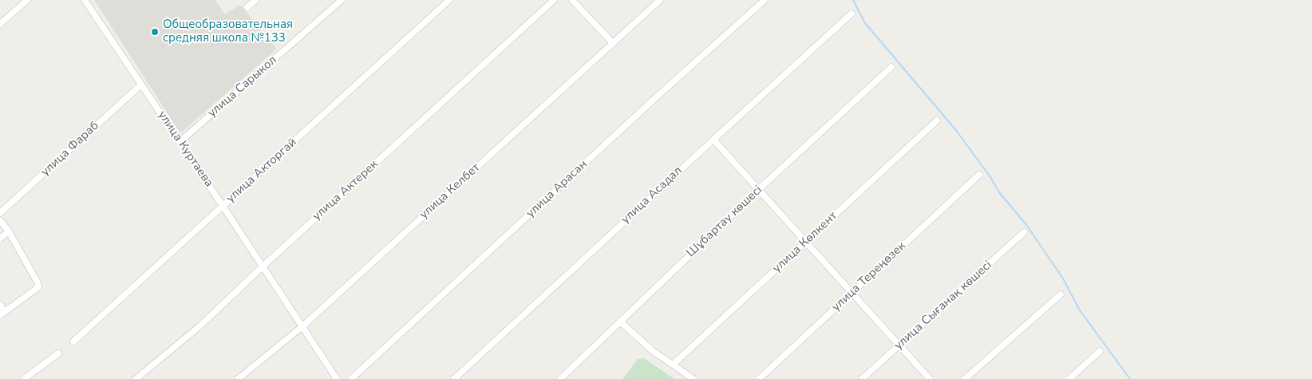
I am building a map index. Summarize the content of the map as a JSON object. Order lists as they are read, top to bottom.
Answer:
{
  "streets": {
    "street": [
      "улица Сарыкол",
      "улица Фараб",
      "улица Куртаева",
      "улица Акторгай",
      "улица Арасан",
      "улица Актерек",
      "улица Келбет",
      "улица Асадал",
      "Шұбартау көшесі",
      "улица Көлкент",
      "улица Тереңөзек",
      "улица Сығанақ көшесі"
    ]
  },
  "crossings": [
    ["улица Сарыкол", "улица Куртаева"],
    ["улица Фараб", "улица Куртаева"],
    ["улица Куртаева", "улица Акторгай"],
    ["улица Куртаева", "улица Актерек"],
    ["улица Куртаева", "улица Келбет"]
  ],
  "places": ["Общеобразовательная средняя школа №133"]
}
